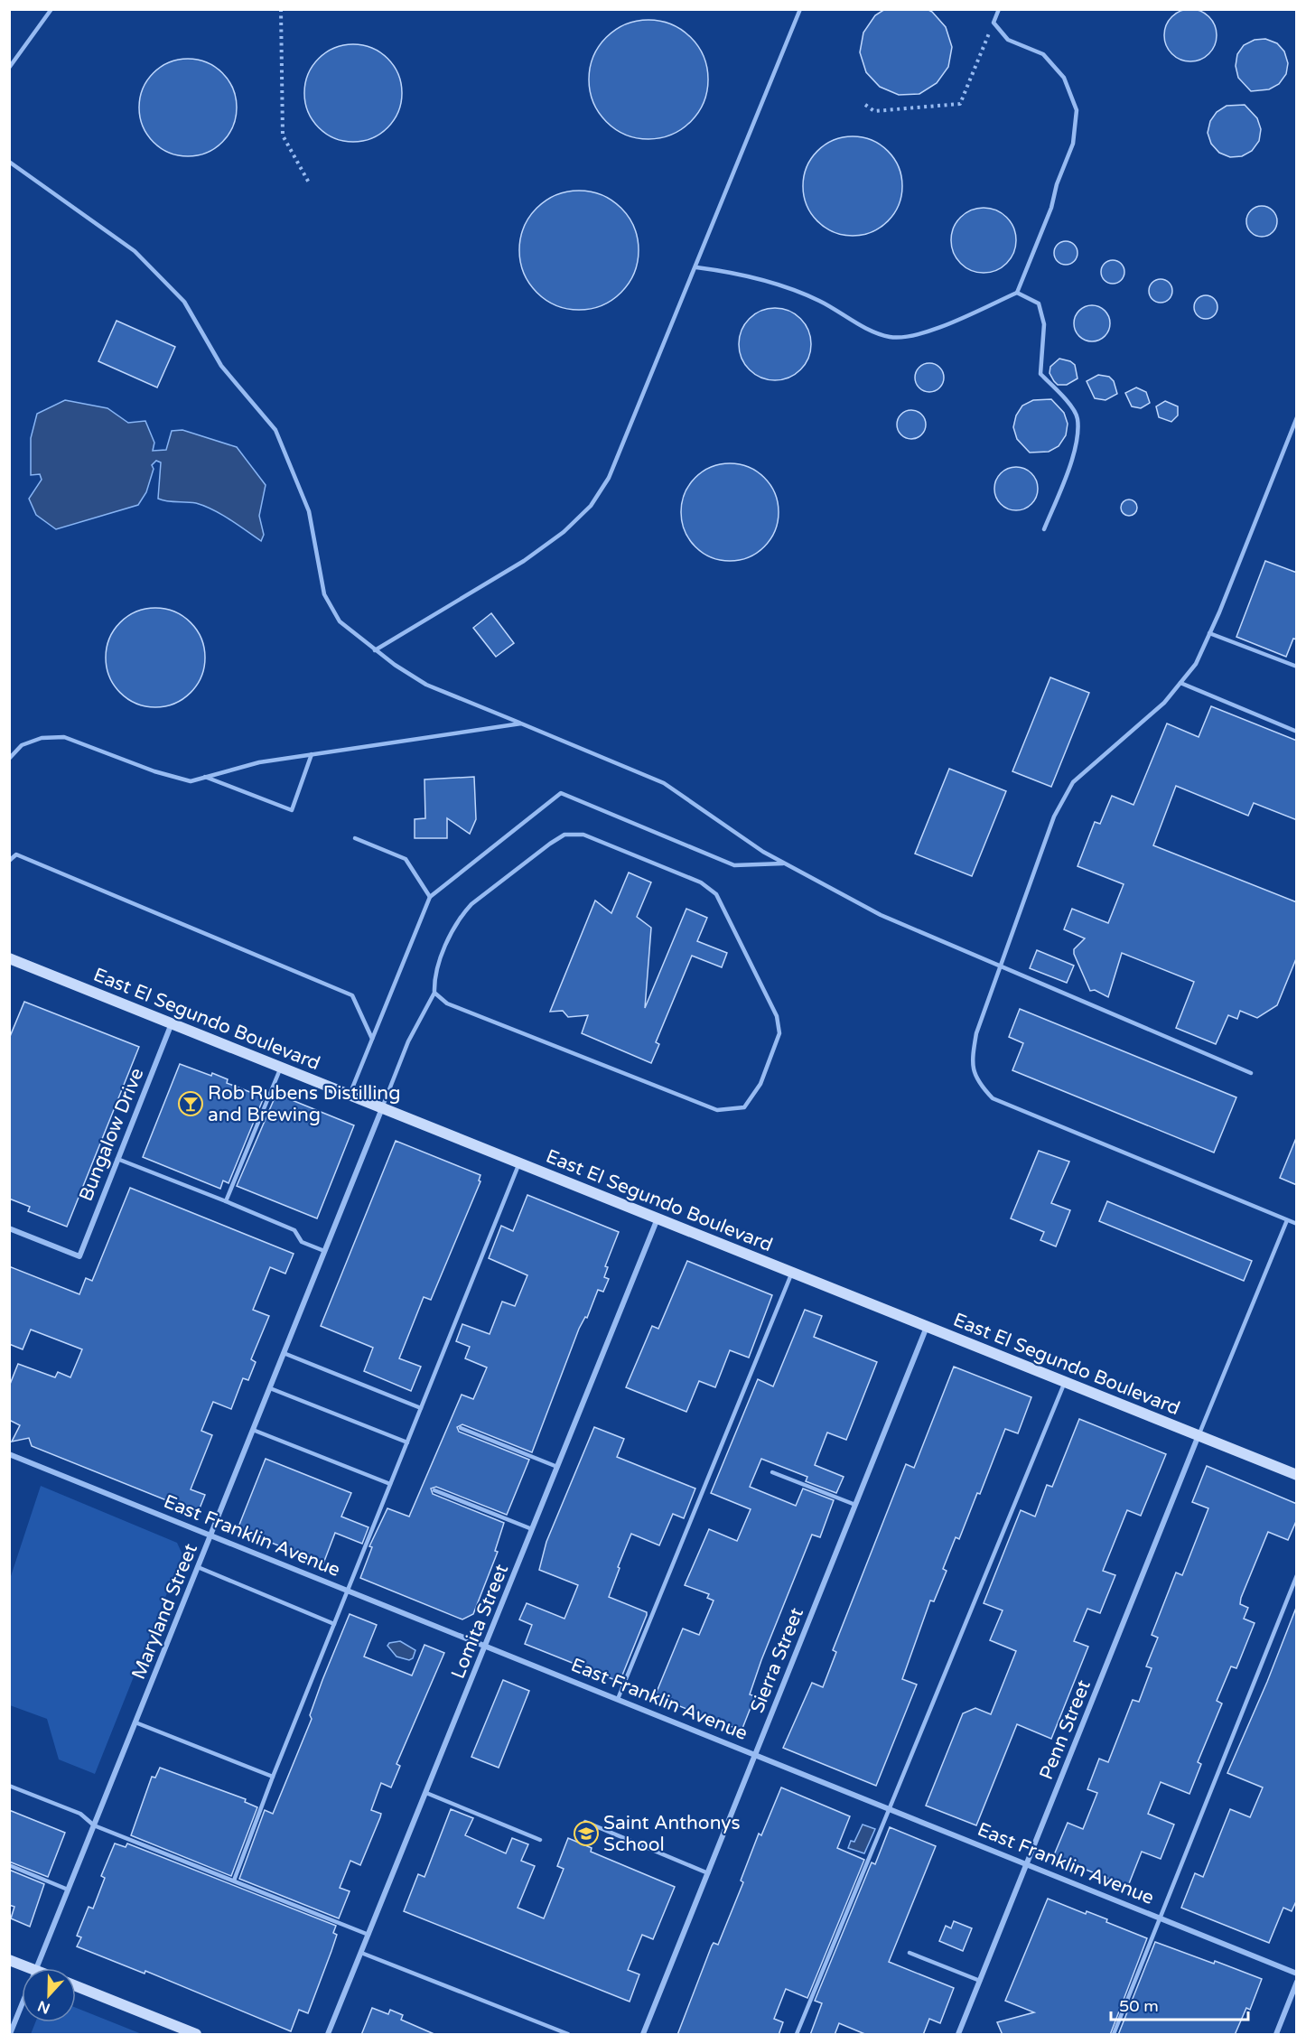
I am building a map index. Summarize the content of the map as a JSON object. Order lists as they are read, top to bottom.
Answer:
{
  "streets": {
    "main road": ["East El Segundo Boulevard"],
    "street": [
      "Bungalow Drive",
      "East Franklin Avenue",
      "Maryland Street",
      "Lomita Street",
      "Sierra Street",
      "Penn Street"
    ]
  },
  "crossings": [
    ["East El Segundo Boulevard", "Bungalow Drive"],
    ["East El Segundo Boulevard", "Maryland Street"],
    ["East El Segundo Boulevard", "Lomita Street"],
    ["East El Segundo Boulevard", "Sierra Street"],
    ["East El Segundo Boulevard", "Penn Street"],
    ["East Franklin Avenue", "Maryland Street"],
    ["East Franklin Avenue", "Lomita Street"],
    ["East Franklin Avenue", "Sierra Street"],
    ["East Franklin Avenue", "Penn Street"]
  ],
  "places": {
    "bar": ["Rob Rubens Distilling and Brewing"],
    "school or university": ["Saint Anthonys School"]
  },
  "scale_bar": "50 m",
  "north": "bottom"
}
